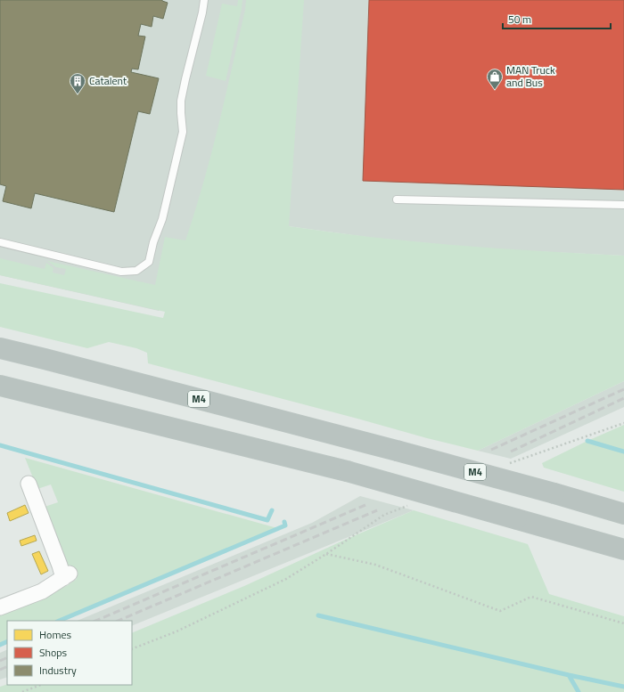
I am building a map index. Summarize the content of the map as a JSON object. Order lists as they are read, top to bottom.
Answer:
{
  "streets": {
    "highway": ["M4"]
  },
  "places": {
    "shop": ["MAN Truck and Bus"],
    "building": ["Catalent"]
  },
  "legend": ["Homes", "Shops", "Industry"],
  "scale_bar": "50 m"
}
